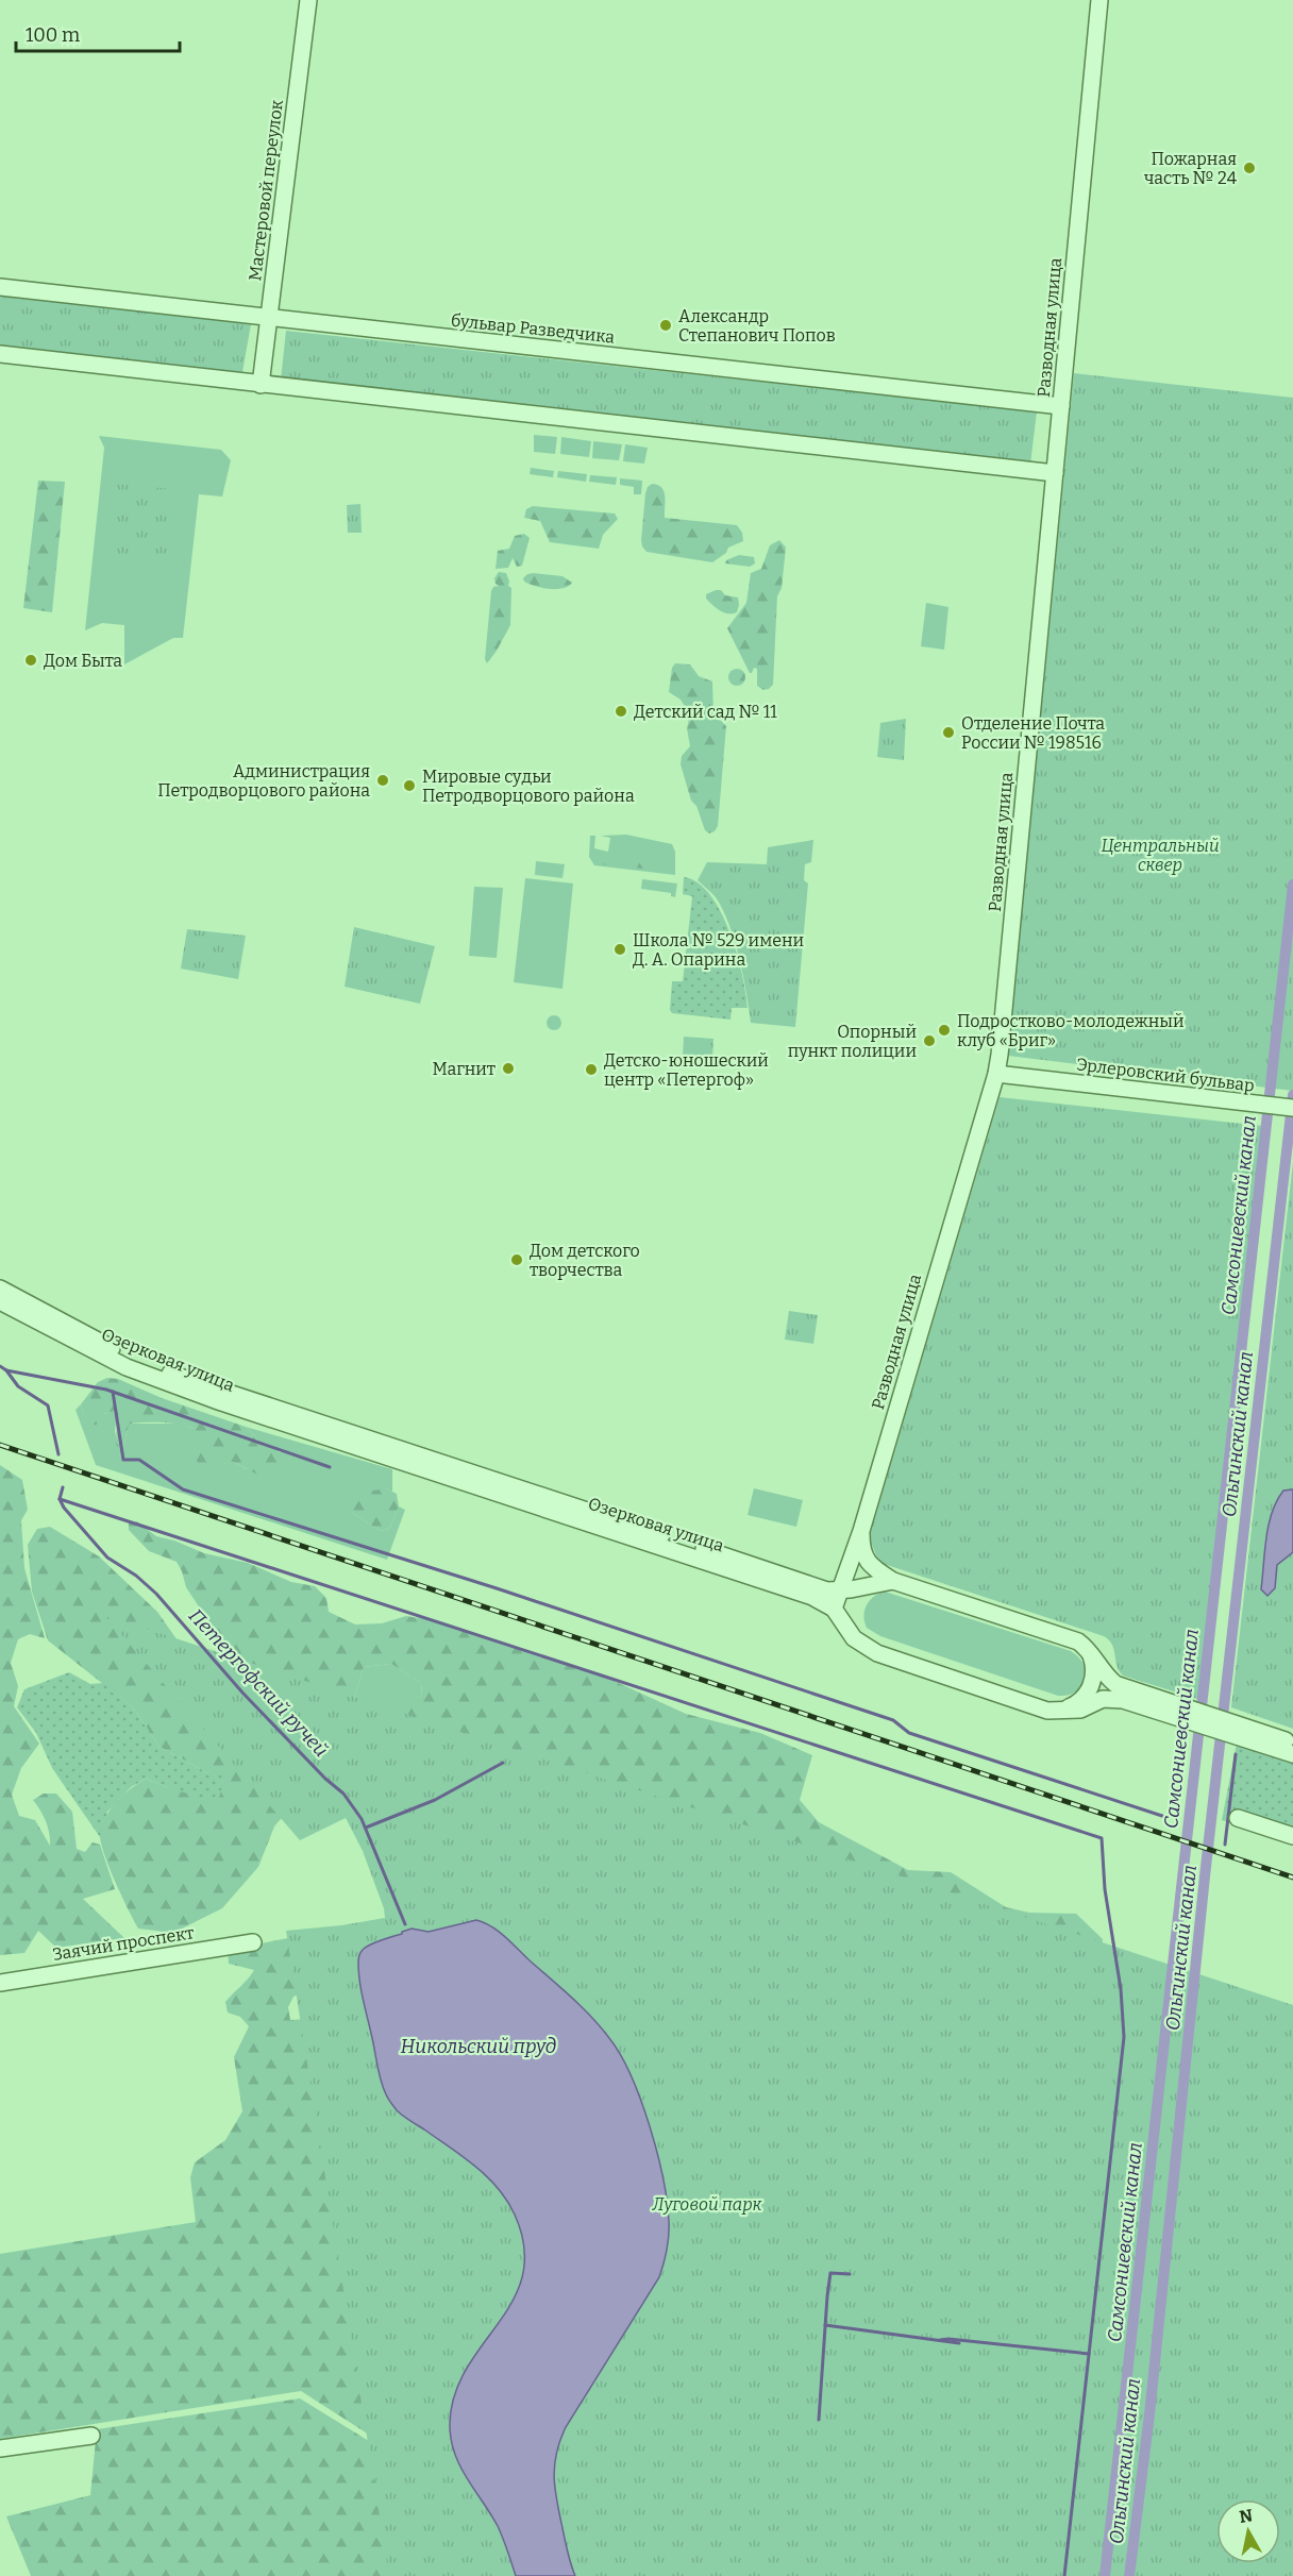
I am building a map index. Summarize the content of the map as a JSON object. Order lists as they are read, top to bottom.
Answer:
{
  "streets": {
    "street": [
      "Мастеровой переулок",
      "Разводная улица",
      "бульвар Разведчика",
      "Эрлеровский бульвар",
      "Озерковая улица",
      "Заячий проспект"
    ]
  },
  "crossings": [
    ["Мастеровой переулок", "бульвар Разведчика"],
    ["Разводная улица", "бульвар Разведчика"],
    ["Разводная улица", "Эрлеровский бульвар"],
    ["Разводная улица", "Озерковая улица"]
  ],
  "water": [
    "Самсониевский канал",
    "Ольгинский канал",
    "Петергофский ручей",
    "Никольский пруд"
  ],
  "parks": ["Центральный сквер", "Луговой парк"],
  "places": [
    "Пожарная часть № 24",
    "Александр Степанович Попов",
    "Дом Быта",
    "Детский сад № 11",
    "Отделение Почта России № 198516",
    "Администрация Петродворцового района",
    "Мировые судьи Петродворцового района",
    "Школа № 529 имени Д. А. Опарина",
    "Подростково-молодежный клуб «Бриг»",
    "Опорный пункт полиции",
    "Магнит",
    "Детско-юношеский центр «Петергоф»",
    "Дом детского творчества"
  ],
  "scale_bar": "100 m",
  "north": "top"
}
